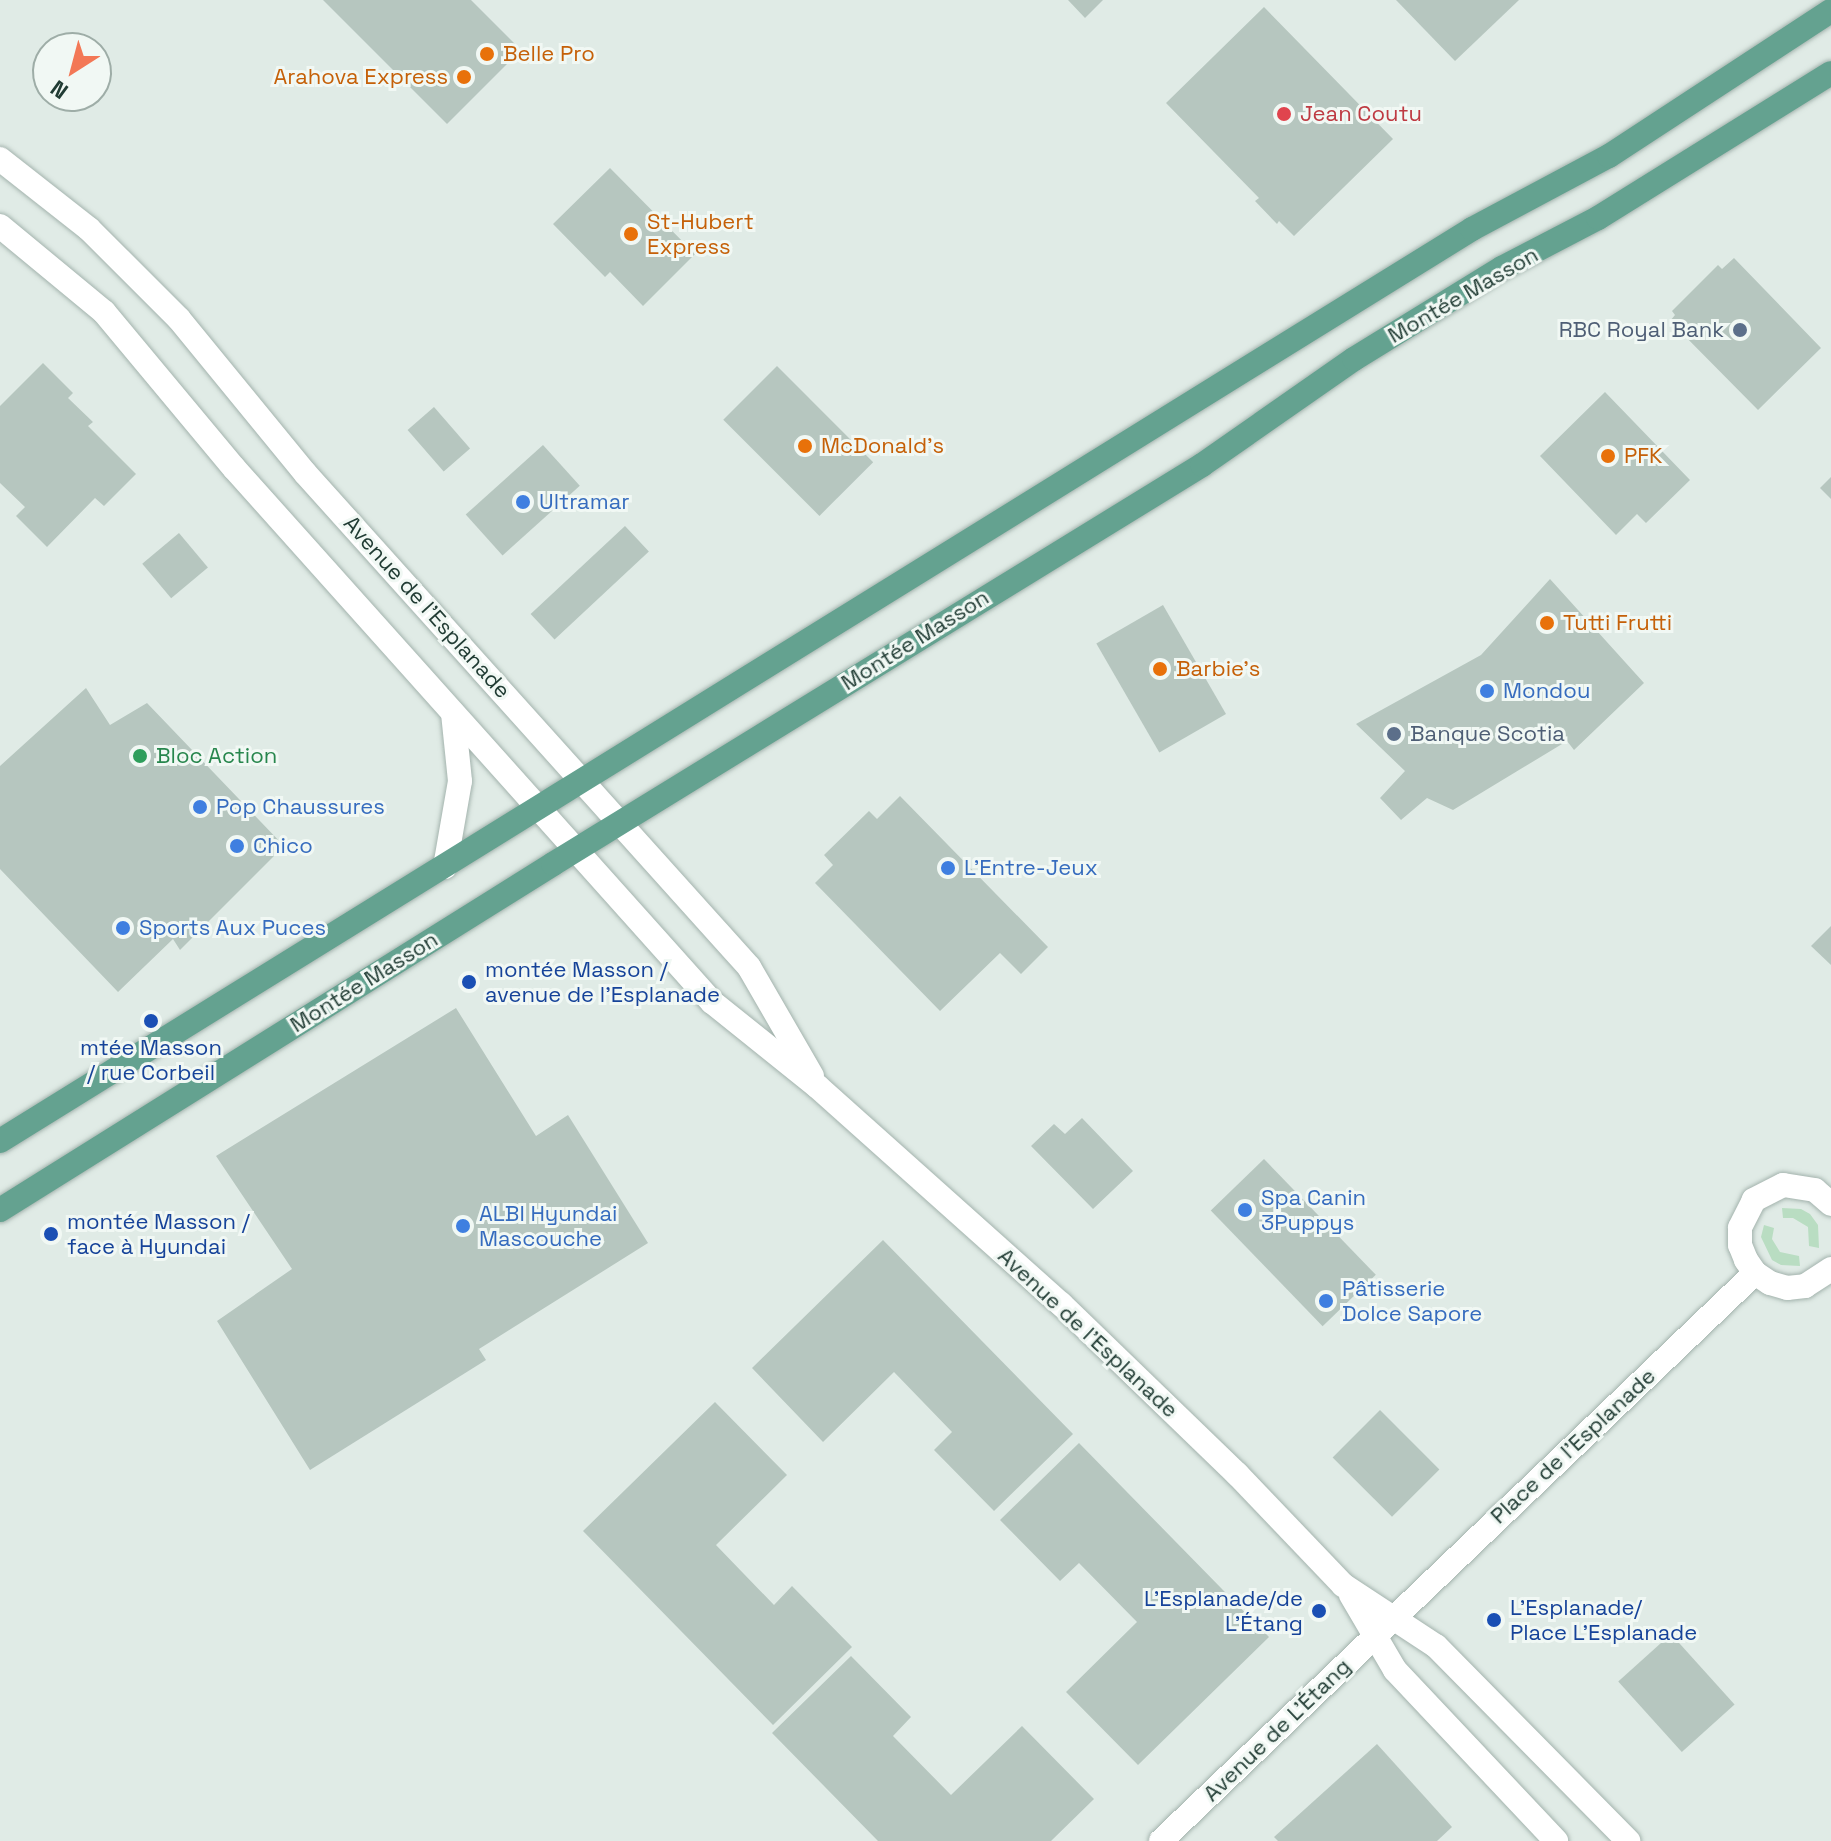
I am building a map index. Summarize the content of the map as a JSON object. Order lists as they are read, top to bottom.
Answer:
{
  "streets": {
    "main road": ["Montée Masson"],
    "street": ["Avenue de l'Esplanade", "Place de l'Esplanade", "Avenue de L'Étang"]
  },
  "crossings": [
    ["Montée Masson", "Avenue de l'Esplanade"],
    ["Avenue de l'Esplanade", "Place de l'Esplanade"],
    ["Avenue de l'Esplanade", "Avenue de L'Étang"],
    ["Place de l'Esplanade", "Avenue de L'Étang"]
  ],
  "places": [
    "Belle Pro",
    "Arahova Express",
    "Jean Coutu",
    "St-Hubert Express",
    "RBC Royal Bank",
    "McDonald's",
    "PFK",
    "Ultramar",
    "Tutti Frutti",
    "Barbie's",
    "Mondou",
    "Banque Scotia",
    "Bloc Action",
    "Pop Chaussures",
    "Chico",
    "L'Entre-Jeux",
    "Sports Aux Puces",
    "montée Masson / avenue de l'Esplanade",
    "mtée Masson / rue Corbeil",
    "Spa Canin 3Puppys",
    "ALBI Hyundai Mascouche",
    "montée Masson / face à Hyundai",
    "Pâtisserie Dolce Sapore",
    "L'Esplanade/de L'Étang",
    "L'Esplanade/ Place L'Esplanade"
  ],
  "north": "bottom left"
}
